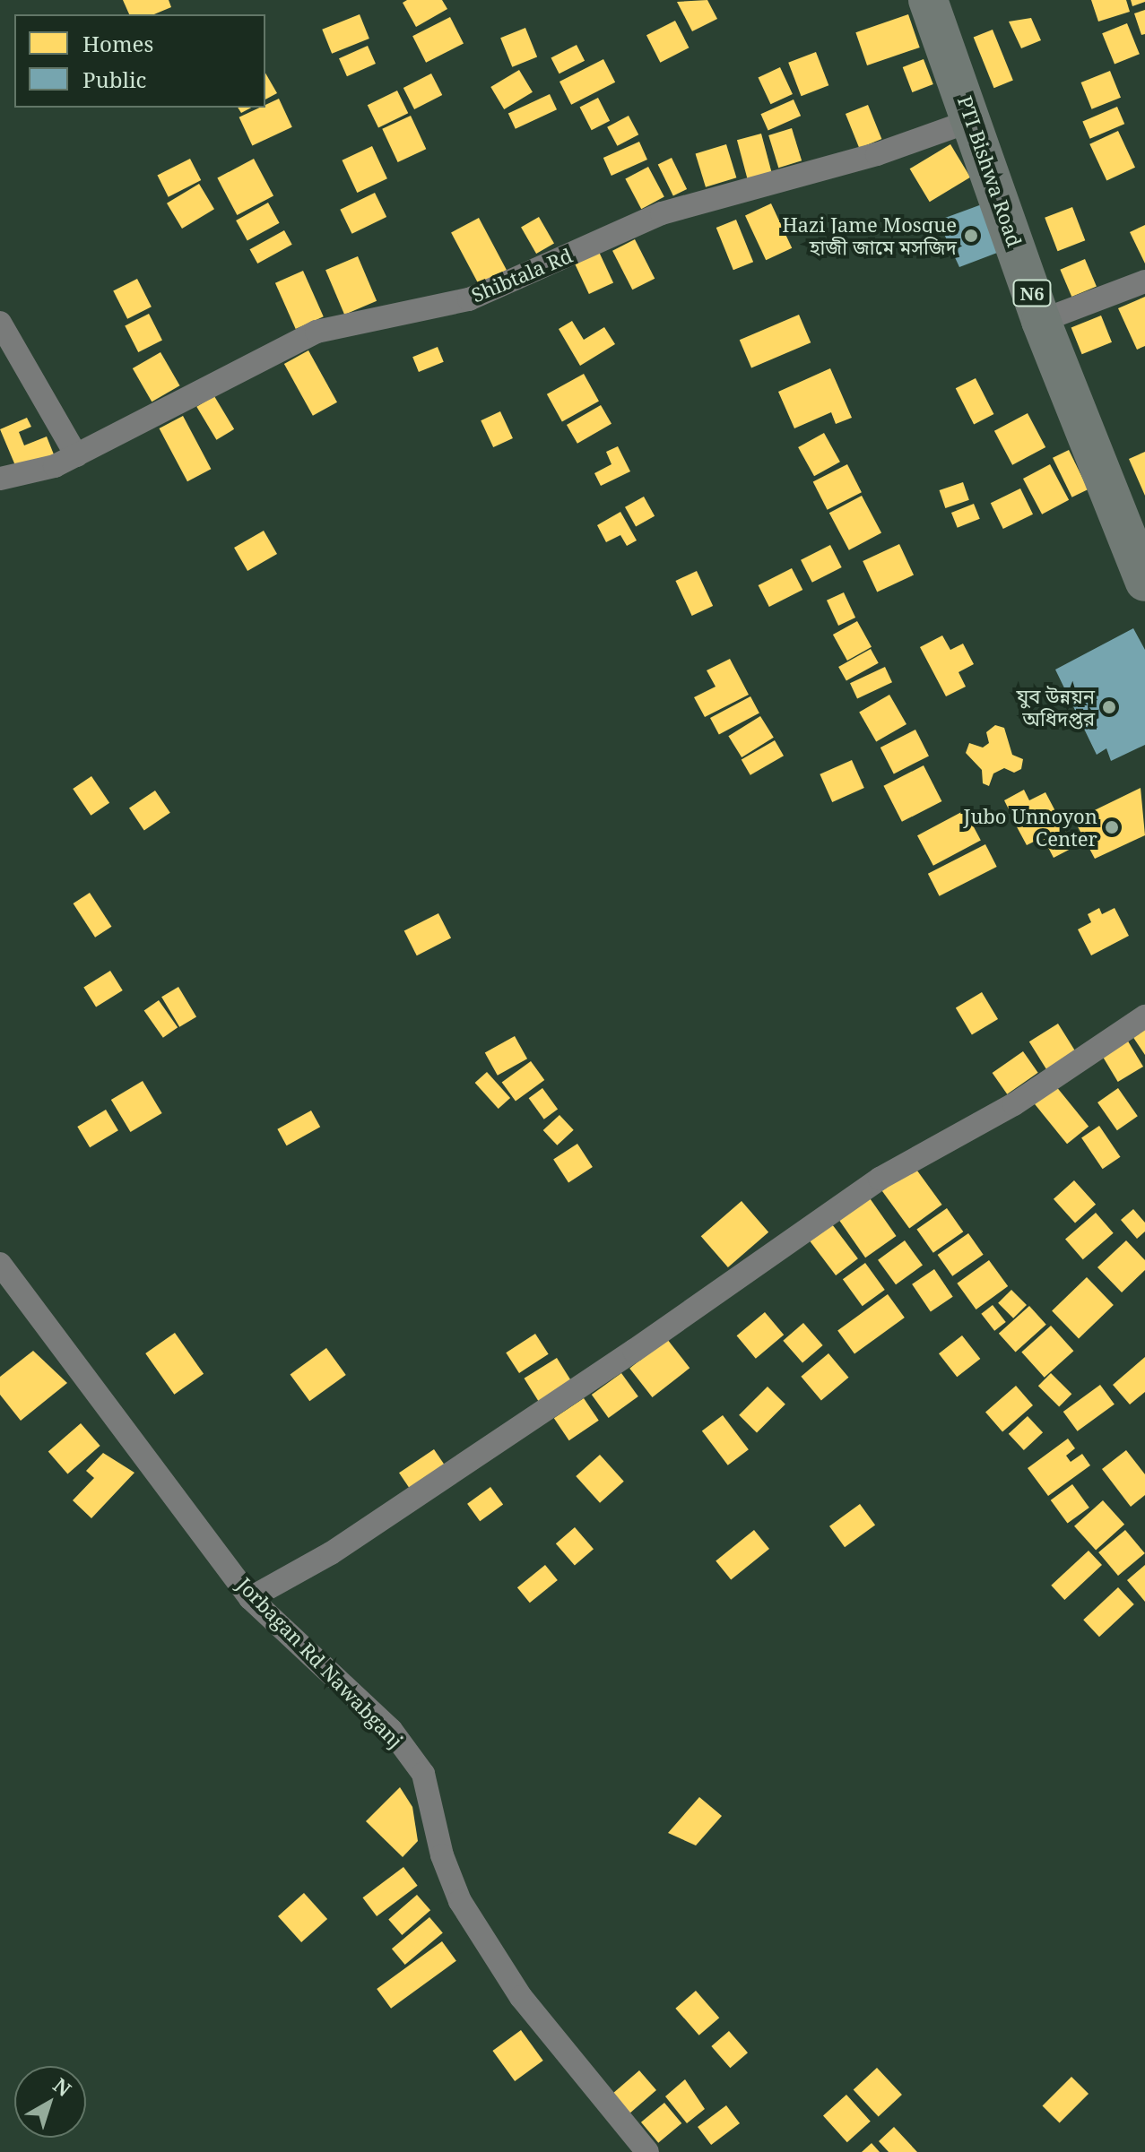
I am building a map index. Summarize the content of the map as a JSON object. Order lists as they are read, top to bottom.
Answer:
{
  "streets": {
    "highway": ["PTI Bishwa Road", "N6"],
    "street": ["Shibtala Rd", "Jorbagan Rd Nawabganj"]
  },
  "crossings": [
    ["PTI Bishwa Road", "Shibtala Rd"]
  ],
  "places": ["Hazi Jame Mosque হাজী জামে মসজিদ", "যুব উন্নয়ন অধিদপ্তর", "Jubo Unnoyon Center"],
  "legend": ["Homes", "Public"],
  "north": "top right"
}
